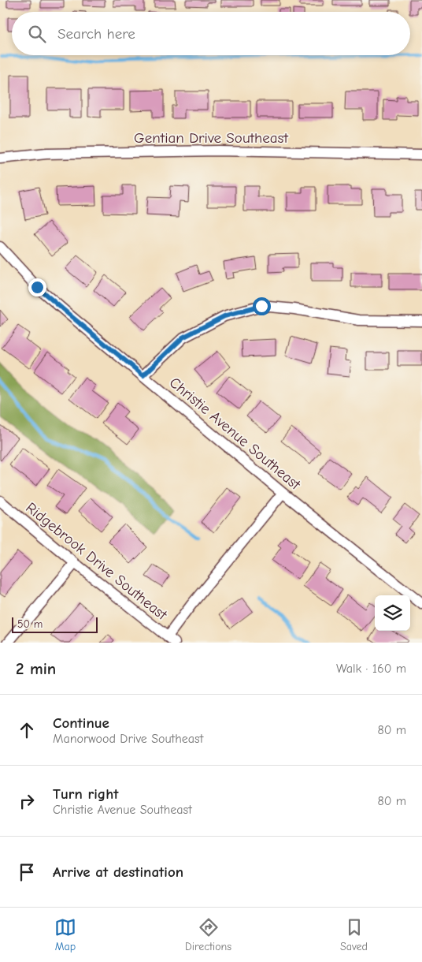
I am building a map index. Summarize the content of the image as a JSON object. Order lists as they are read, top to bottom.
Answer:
{
  "streets": {
    "street": ["Gentian Drive Southeast", "Christie Avenue Southeast", "Ridgebrook Drive Southeast"]
  },
  "scale_bar": "50 m",
  "page": {
    "search": "Search here",
    "scale": "50 m",
    "heading": ["2 min", "Walk · 160 m"],
    "list": [
      ["Continue", "Manorwood Drive Southeast", "80 m"],
      ["Turn right", "Christie Avenue Southeast", "80 m"],
      "Arrive at destination"
    ],
    "nav": ["Map", "Directions", "Saved"]
  }
}
